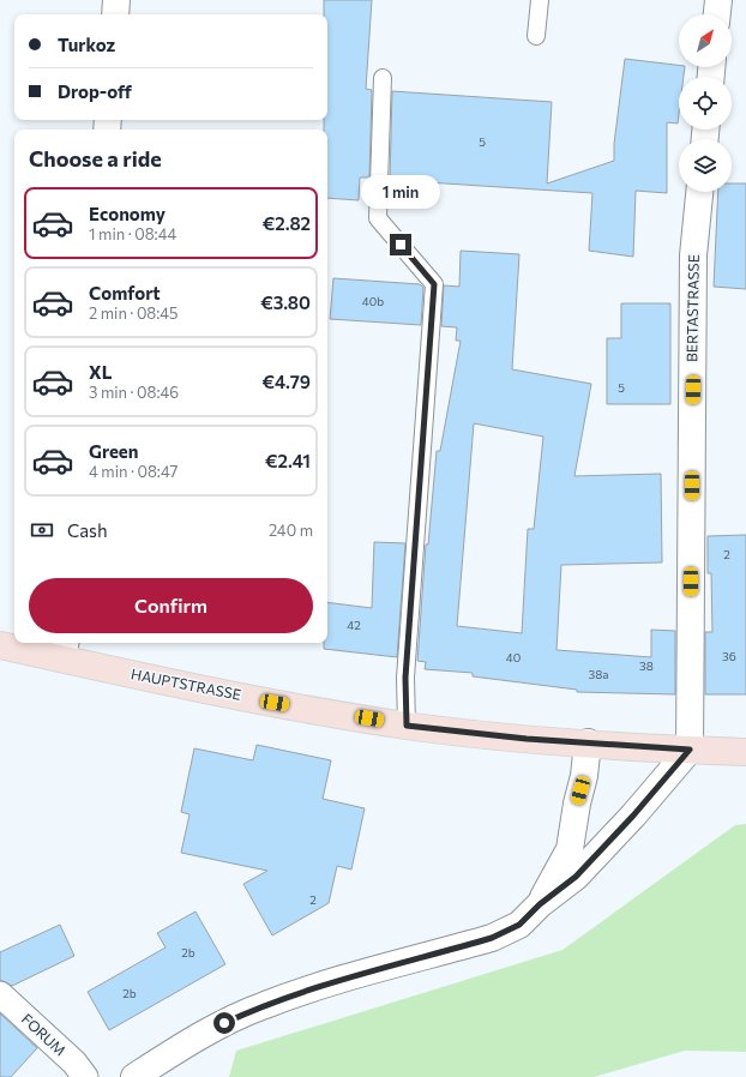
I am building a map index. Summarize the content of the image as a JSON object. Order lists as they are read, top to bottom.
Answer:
{
  "streets": {
    "main road": ["HAUPTSTRASSE"],
    "street": ["BERTASTRASSE", "FORUM"]
  },
  "crossings": [
    ["BERTASTRASSE", "HAUPTSTRASSE"]
  ],
  "house_numbers": [
    "5",
    "40b",
    "5",
    "2",
    "42",
    "36",
    "40",
    "38",
    "38a",
    "2",
    "2b",
    "2b"
  ],
  "north": "top right",
  "page": {
    "banner": ["Turkoz", "Drop-off"],
    "heading": "Choose a ride",
    "bubble": "1 min",
    "list": [
      {
        "name": "Economy",
        "note": "1 min · 08:44",
        "value": "€2.82"
      },
      {
        "name": "Comfort",
        "note": "2 min · 08:45",
        "value": "€3.80"
      },
      {
        "name": "XL",
        "note": "3 min · 08:46",
        "value": "€4.79"
      },
      {
        "name": "Green",
        "note": "4 min · 08:47",
        "value": "€2.41"
      }
    ],
    "pay": ["Cash", "240 m"],
    "buttons": "Confirm"
  }
}
